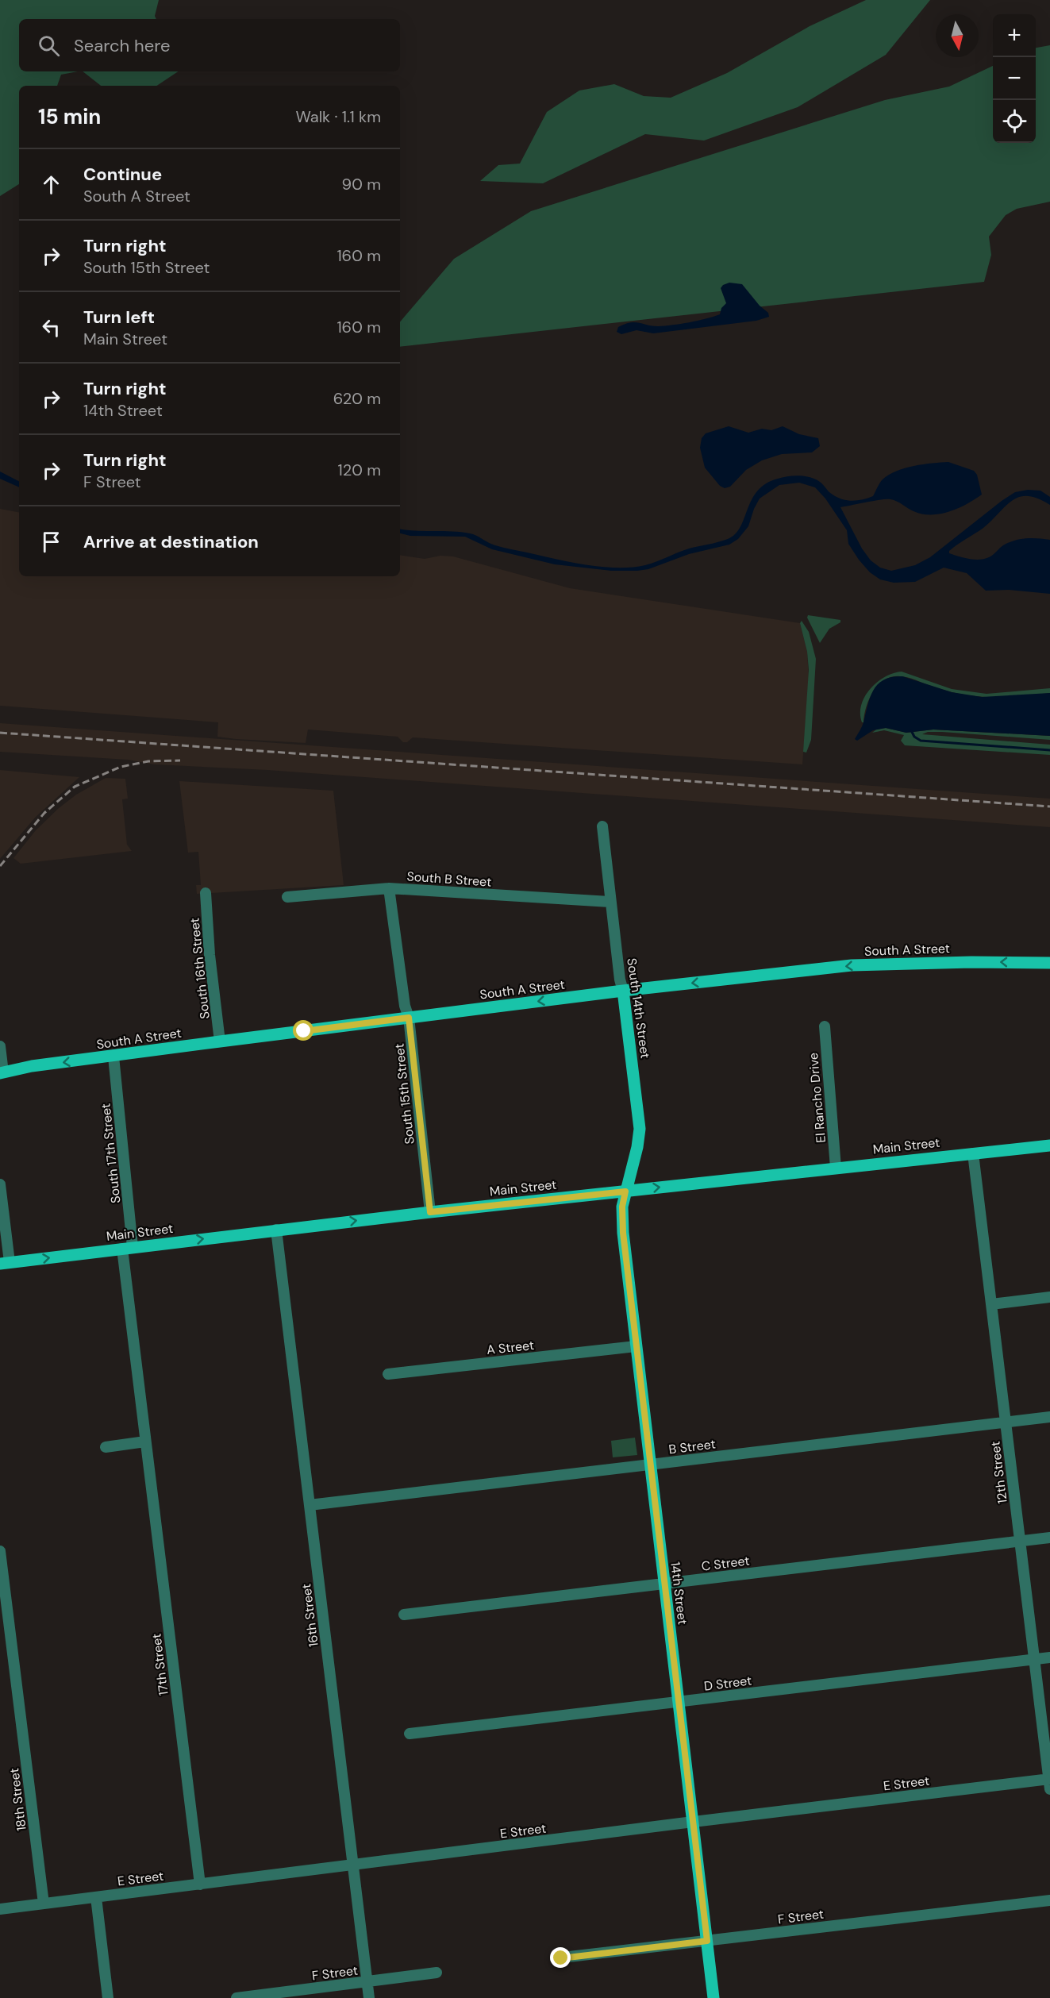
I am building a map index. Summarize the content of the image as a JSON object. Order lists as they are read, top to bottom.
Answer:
{
  "streets": {
    "main road": [
      "South A Street",
      "South 14th Street",
      "Main Street",
      "14th Street"
    ],
    "street": [
      "South B Street",
      "South 16th Street",
      "South 15th Street",
      "El Rancho Drive",
      "South 17th Street",
      "A Street",
      "B Street",
      "12th Street",
      "C Street",
      "16th Street",
      "17th Street",
      "D Street",
      "E Street",
      "18th Street",
      "F Street"
    ]
  },
  "crossings": [
    ["South B Street", "South 14th Street"],
    ["South B Street", "South 15th Street"],
    ["South A Street", "South 16th Street"],
    ["South A Street", "South 14th Street"],
    ["South A Street", "South 15th Street"],
    ["South A Street", "South 17th Street"],
    ["South 14th Street", "Main Street"],
    ["South 14th Street", "14th Street"],
    ["South 15th Street", "Main Street"],
    ["El Rancho Drive", "Main Street"],
    ["Main Street", "South 17th Street"],
    ["Main Street", "12th Street"],
    ["Main Street", "14th Street"],
    ["Main Street", "16th Street"],
    ["Main Street", "17th Street"],
    ["South 17th Street", "17th Street"],
    ["A Street", "14th Street"],
    ["B Street", "12th Street"],
    ["B Street", "14th Street"],
    ["B Street", "16th Street"],
    ["12th Street", "C Street"],
    ["12th Street", "D Street"],
    ["12th Street", "E Street"],
    ["C Street", "14th Street"],
    ["14th Street", "D Street"],
    ["14th Street", "E Street"],
    ["14th Street", "F Street"],
    ["16th Street", "E Street"],
    ["16th Street", "F Street"],
    ["17th Street", "E Street"],
    ["E Street", "18th Street"]
  ],
  "one_way": ["South A Street", "Main Street"],
  "north": "bottom",
  "page": {
    "map_buttons": ["+", "−"],
    "search": "Search here",
    "heading": ["15 min", "Walk · 1.1 km"],
    "list": [
      ["Continue", "South A Street", "90 m"],
      ["Turn right", "South 15th Street", "160 m"],
      ["Turn left", "Main Street", "160 m"],
      ["Turn right", "14th Street", "620 m"],
      ["Turn right", "F Street", "120 m"],
      "Arrive at destination"
    ]
  }
}
